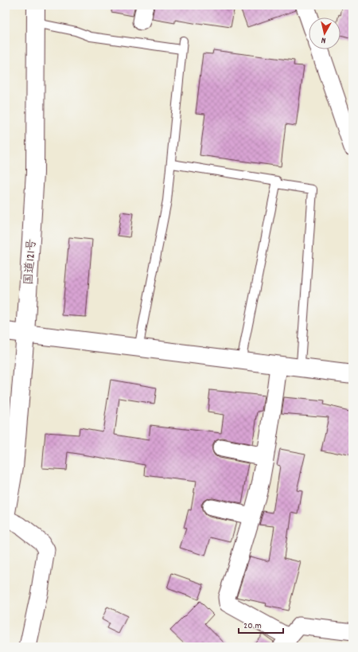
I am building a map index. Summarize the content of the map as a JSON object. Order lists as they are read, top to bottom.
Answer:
{
  "streets": {
    "main road": ["国道121号"]
  },
  "scale_bar": "20 m",
  "north": "bottom"
}
